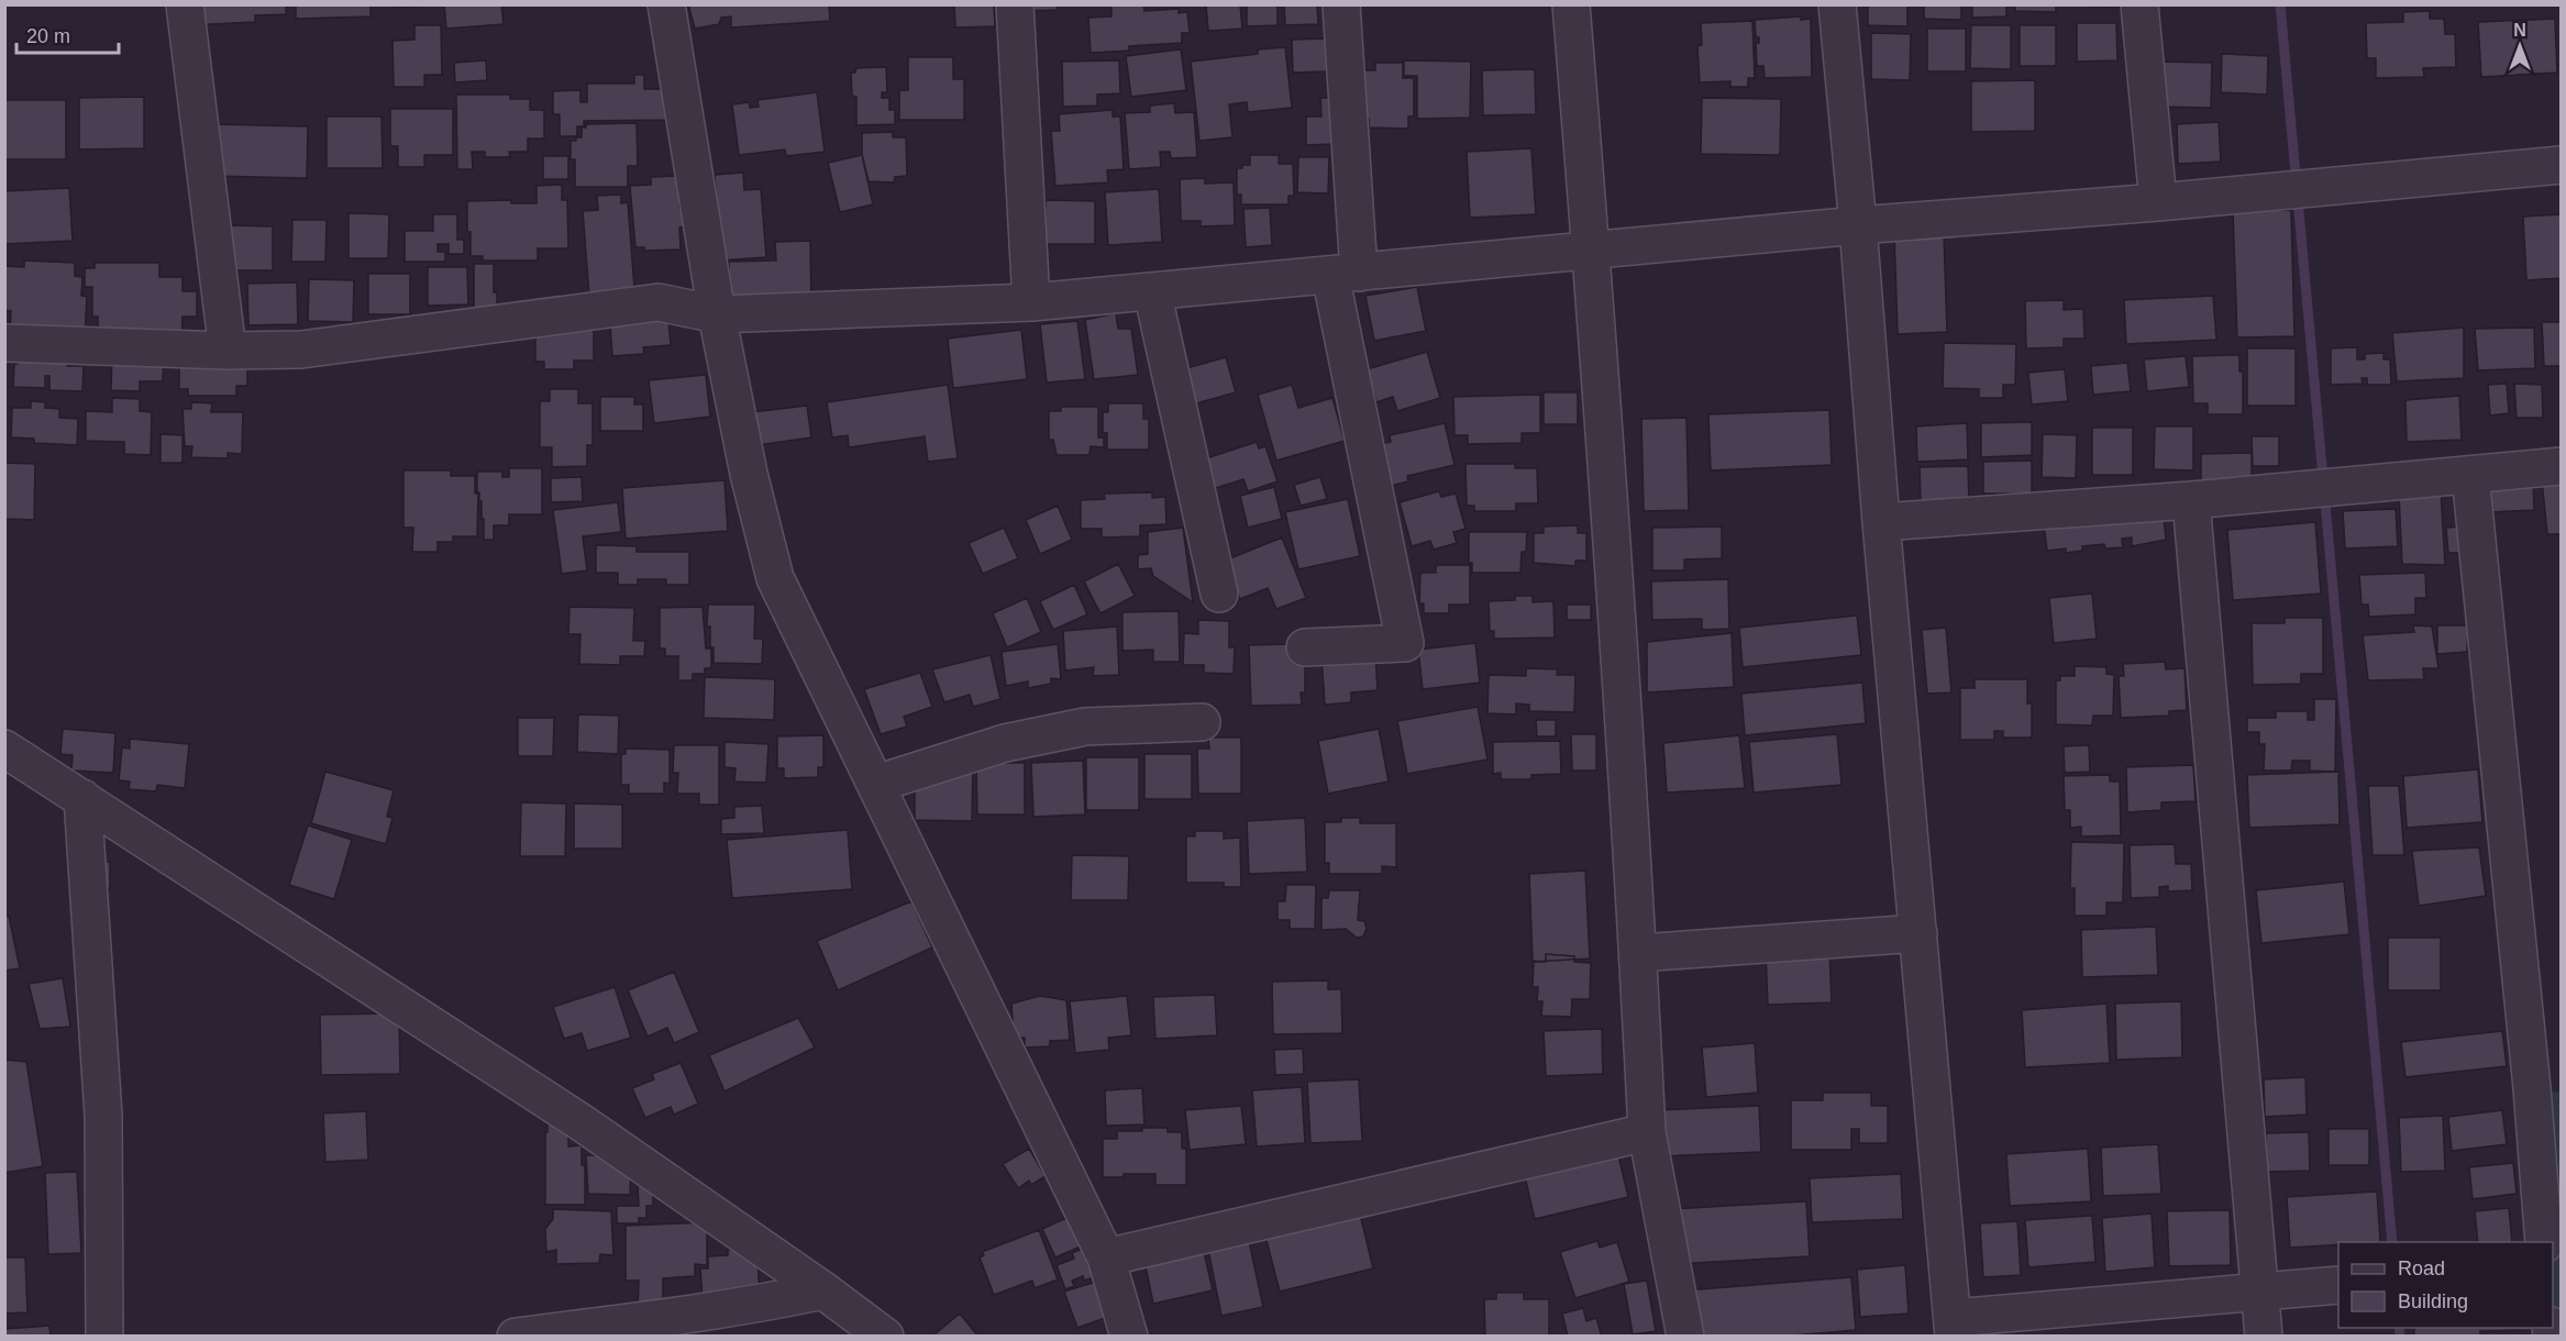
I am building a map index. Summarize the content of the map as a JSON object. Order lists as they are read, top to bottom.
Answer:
{
  "legend": ["Road", "Building"],
  "scale_bar": "20 m",
  "north": "top"
}
